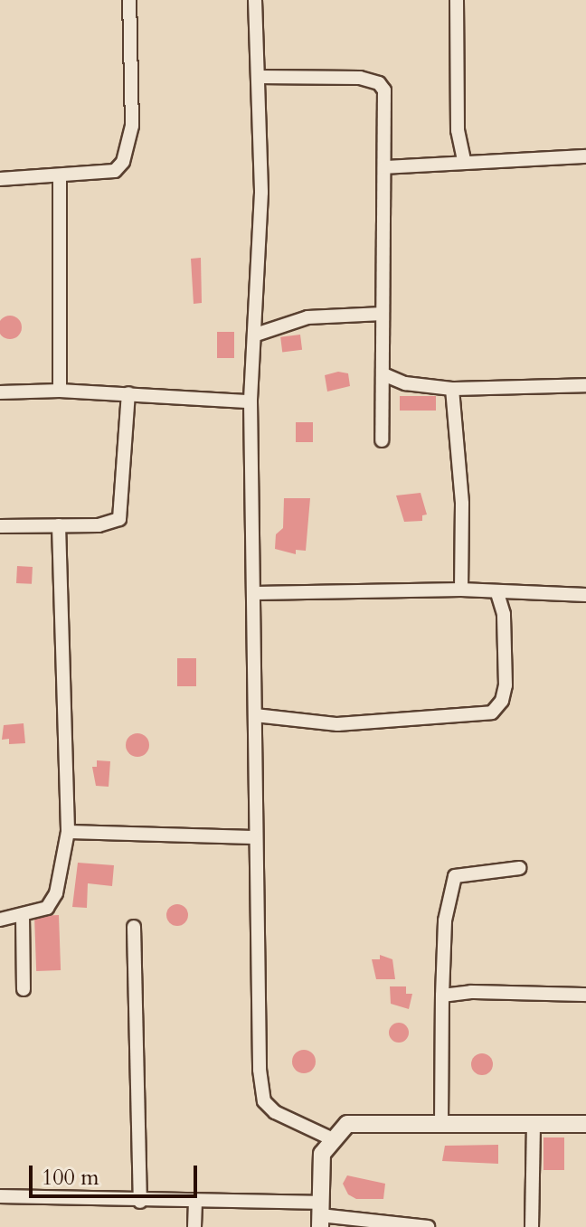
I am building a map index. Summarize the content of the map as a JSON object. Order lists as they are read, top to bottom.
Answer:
{
  "scale_bar": "100 m"
}
